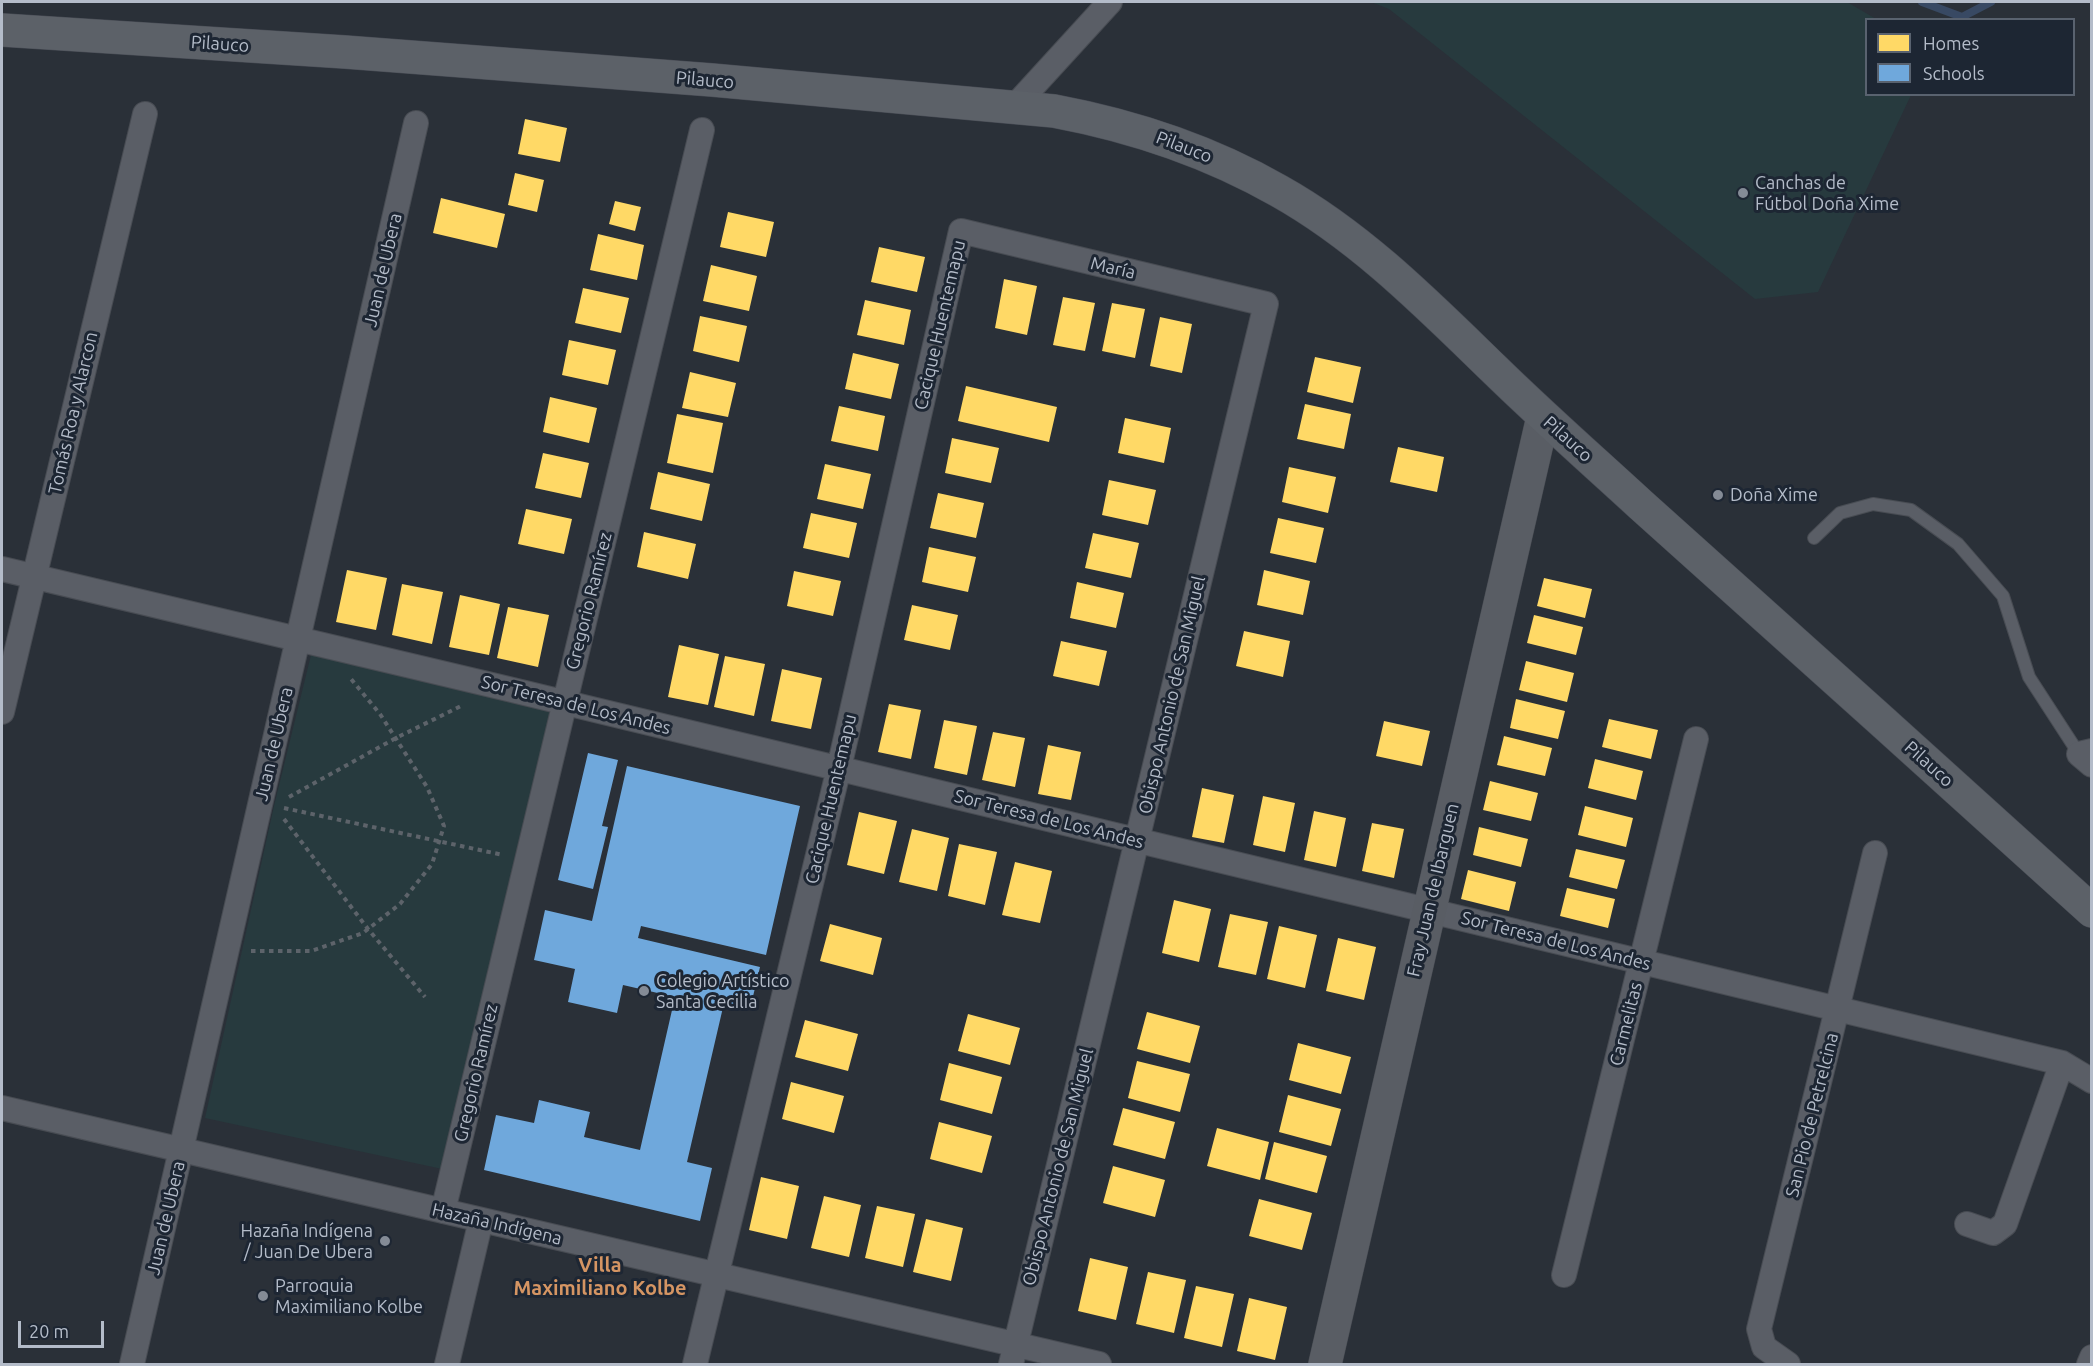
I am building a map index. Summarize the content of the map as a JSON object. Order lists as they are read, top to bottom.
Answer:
{
  "streets": {
    "main road": ["Pilauco"],
    "street": [
      "María",
      "Juan de Ubera",
      "Cacique Huentemapu",
      "Tomás Roa y Alarcon",
      "Gregorio Ramírez",
      "Obispo Antonio de San Miguel",
      "Sor Teresa de Los Andes",
      "Fray Juan de Ibarguen",
      "Carmelitas",
      "San Pio de Petrelcina",
      "Hazaña Indígena"
    ]
  },
  "crossings": [
    ["Pilauco", "Fray Juan de Ibarguen"],
    ["María", "Cacique Huentemapu"],
    ["María", "Obispo Antonio de San Miguel"],
    ["Juan de Ubera", "Sor Teresa de Los Andes"],
    ["Juan de Ubera", "Hazaña Indígena"],
    ["Cacique Huentemapu", "Sor Teresa de Los Andes"],
    ["Cacique Huentemapu", "Hazaña Indígena"],
    ["Tomás Roa y Alarcon", "Sor Teresa de Los Andes"],
    ["Gregorio Ramírez", "Sor Teresa de Los Andes"],
    ["Gregorio Ramírez", "Hazaña Indígena"],
    ["Obispo Antonio de San Miguel", "Sor Teresa de Los Andes"],
    ["Obispo Antonio de San Miguel", "Hazaña Indígena"],
    ["Sor Teresa de Los Andes", "Fray Juan de Ibarguen"],
    ["Sor Teresa de Los Andes", "Carmelitas"],
    ["Sor Teresa de Los Andes", "San Pio de Petrelcina"]
  ],
  "districts": ["Villa Maximiliano Kolbe"],
  "places": [
    "Canchas de Fútbol Doña Xime",
    "Doña Xime",
    "Colegio Artístico Santa Cecilia",
    "Hazaña Indígena / Juan De Ubera",
    "Parroquia Maximiliano Kolbe"
  ],
  "legend": ["Homes", "Schools"],
  "scale_bar": "20 m"
}
